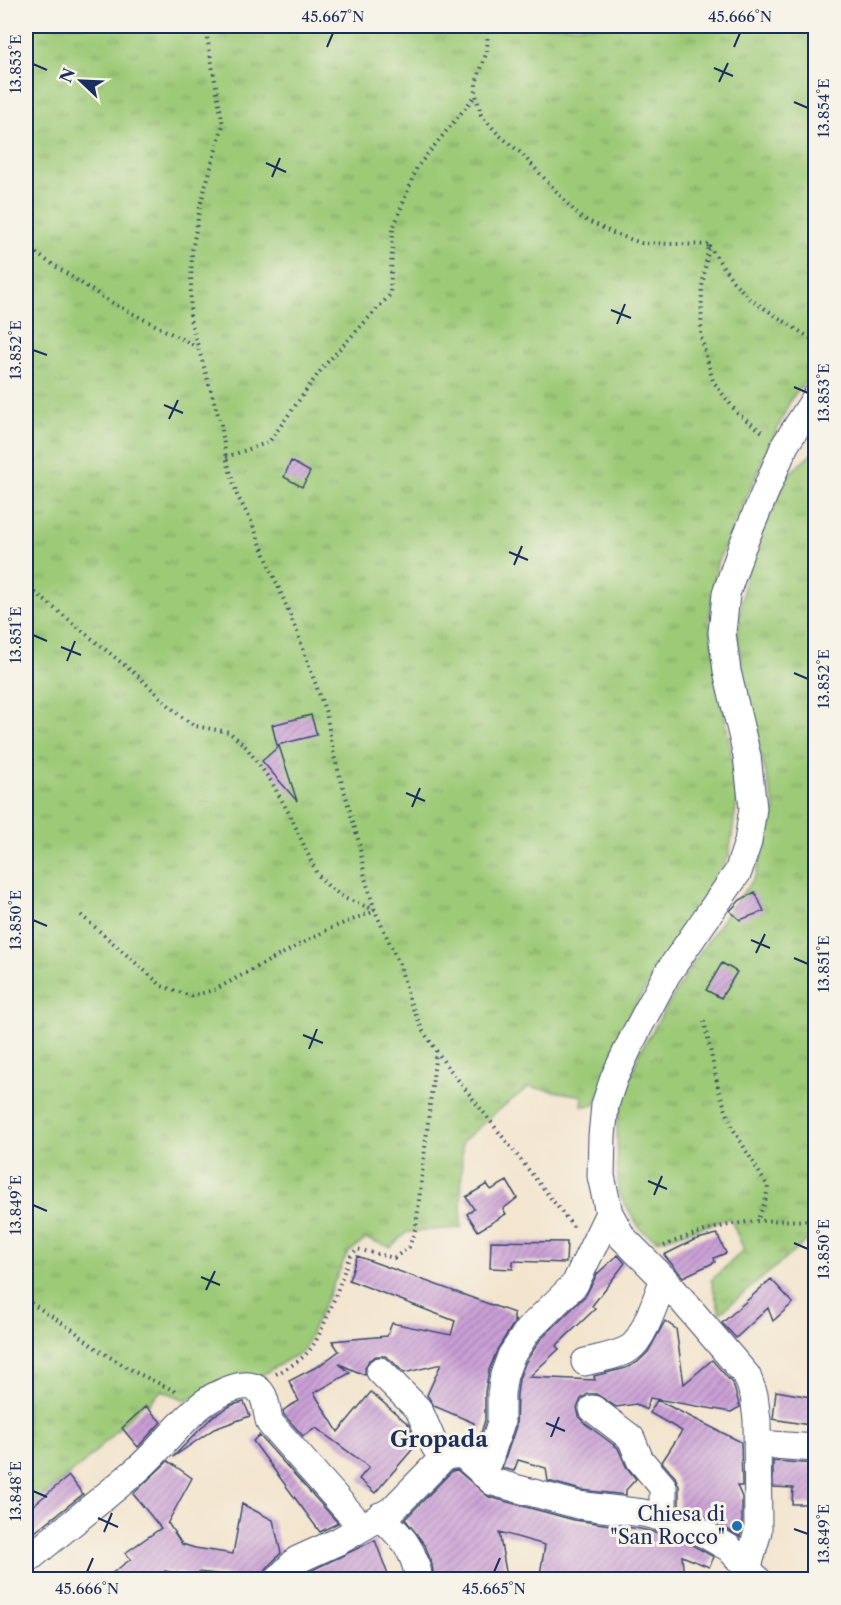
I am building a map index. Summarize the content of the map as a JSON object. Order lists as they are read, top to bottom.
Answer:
{
  "districts": ["Gropada"],
  "places": ["Chiesa di \"San Rocco\""],
  "north": "top left",
  "coordinates": [
    "45.667°N",
    "45.666°N",
    "13.853°E",
    "13.854°E",
    "13.852°E",
    "13.851°E",
    "13.850°E",
    "13.849°E",
    "13.848°E",
    "45.665°N"
  ]
}
